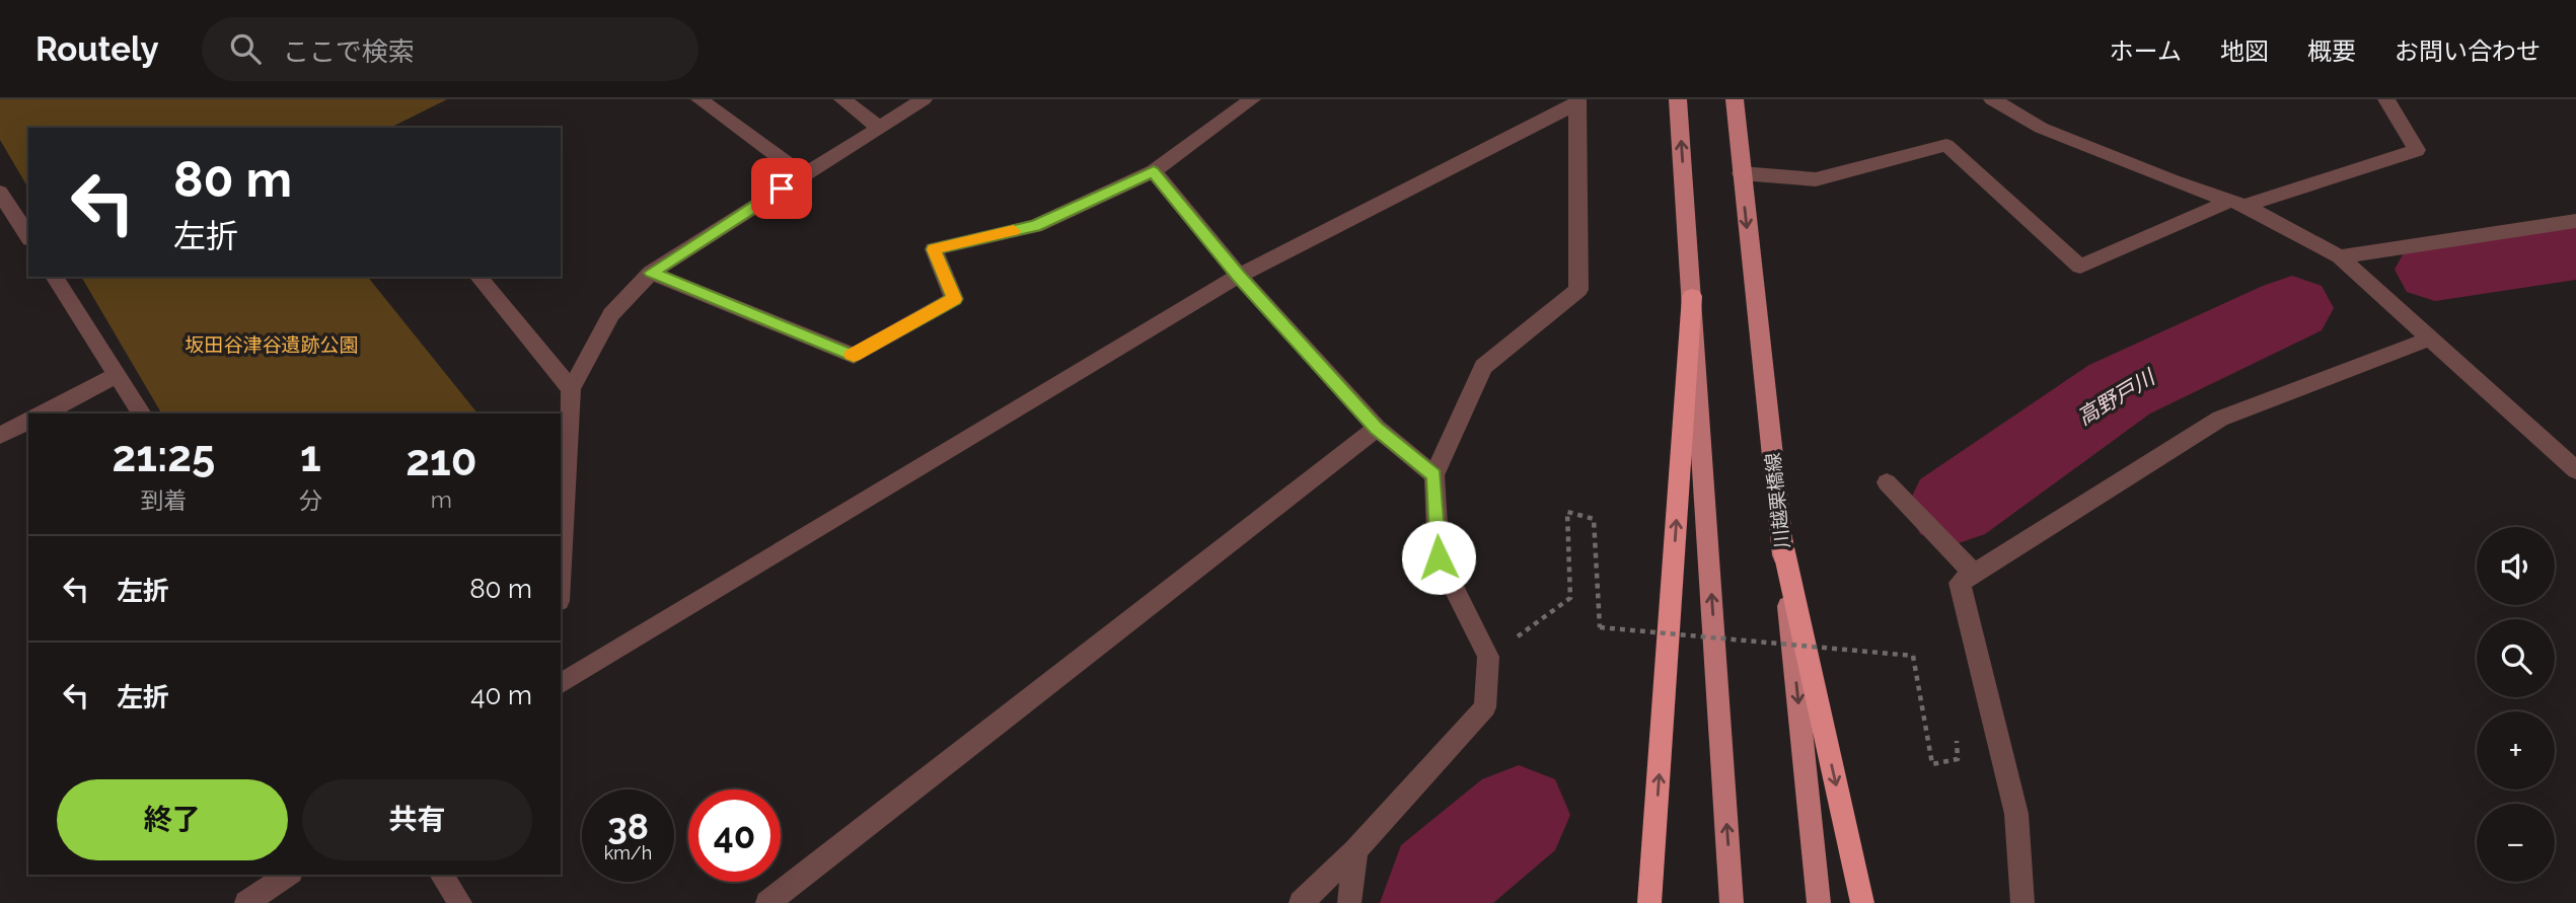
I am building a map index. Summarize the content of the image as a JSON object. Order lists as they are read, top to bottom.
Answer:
{
  "streets": {
    "main road": ["川越栗橋線"]
  },
  "water": ["高野戸川"],
  "parks": ["坂田谷津谷遺跡公園"],
  "page": {
    "header": "Routely",
    "search": "ここで検索",
    "nav": [
      "ホーム",
      "地図",
      "概要",
      "お問い合わせ"
    ],
    "turn": ["80 m", "左折"],
    "eta": [
      "21:25",
      "到着",
      "1",
      "分",
      "210",
      "m"
    ],
    "map_buttons": ["+", "−"],
    "list": [
      {
        "name": "左折",
        "value": "80 m"
      },
      {
        "name": "左折",
        "value": "40 m"
      }
    ],
    "buttons": ["終了", "共有"],
    "speed": "38 km/h",
    "limit": "40"
  }
}
